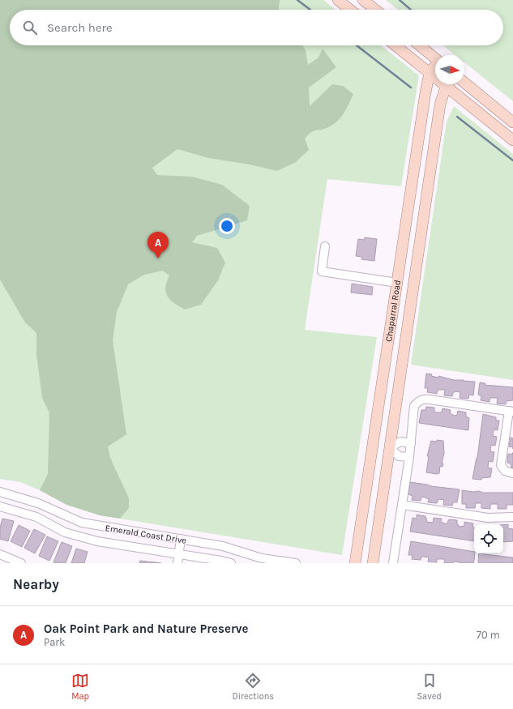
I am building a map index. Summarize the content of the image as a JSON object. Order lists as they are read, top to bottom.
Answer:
{
  "streets": {
    "main road": ["Chaparral Road"],
    "street": ["Emerald Coast Drive"]
  },
  "north": "right",
  "page": {
    "search": "Search here",
    "pins": "A",
    "heading": "Nearby",
    "list": [
      {
        "mark": "A",
        "name": "Oak Point Park and Nature Preserve",
        "note": "Park",
        "value": "70 m"
      }
    ],
    "nav": ["Map", "Directions", "Saved"]
  }
}
